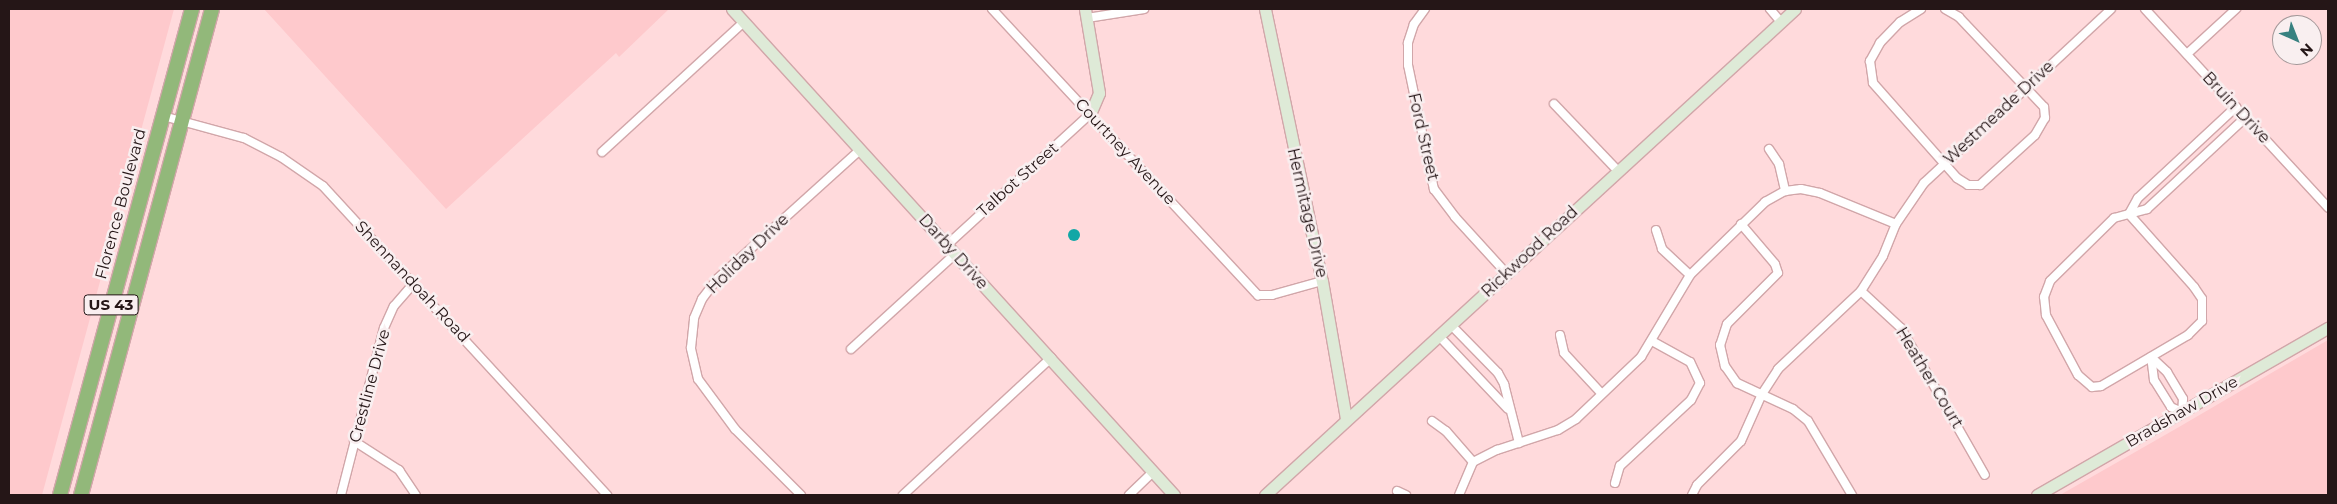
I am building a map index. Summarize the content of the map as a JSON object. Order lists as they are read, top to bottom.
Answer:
{
  "streets": {
    "highway": ["Florence Boulevard", "US 43"],
    "main road": [
      "Hermitage Drive",
      "Darby Drive",
      "Rickwood Road",
      "Bradshaw Drive"
    ],
    "street": [
      "Bruin Drive",
      "Westmeade Drive",
      "Ford Street",
      "Courtney Avenue",
      "Talbot Street",
      "Holiday Drive",
      "Shennandoah Road",
      "Heather Court",
      "Crestline Drive"
    ]
  },
  "crossings": [
    ["Westmeade Drive", "Heather Court"],
    ["Ford Street", "Rickwood Road"],
    ["Courtney Avenue", "Talbot Street"],
    ["Courtney Avenue", "Hermitage Drive"],
    ["Talbot Street", "Darby Drive"],
    ["Florence Boulevard", "Shennandoah Road"],
    ["Hermitage Drive", "Rickwood Road"],
    ["Darby Drive", "Holiday Drive"],
    ["Shennandoah Road", "US 43"],
    ["Shennandoah Road", "Crestline Drive"]
  ],
  "north": "bottom right"
}
